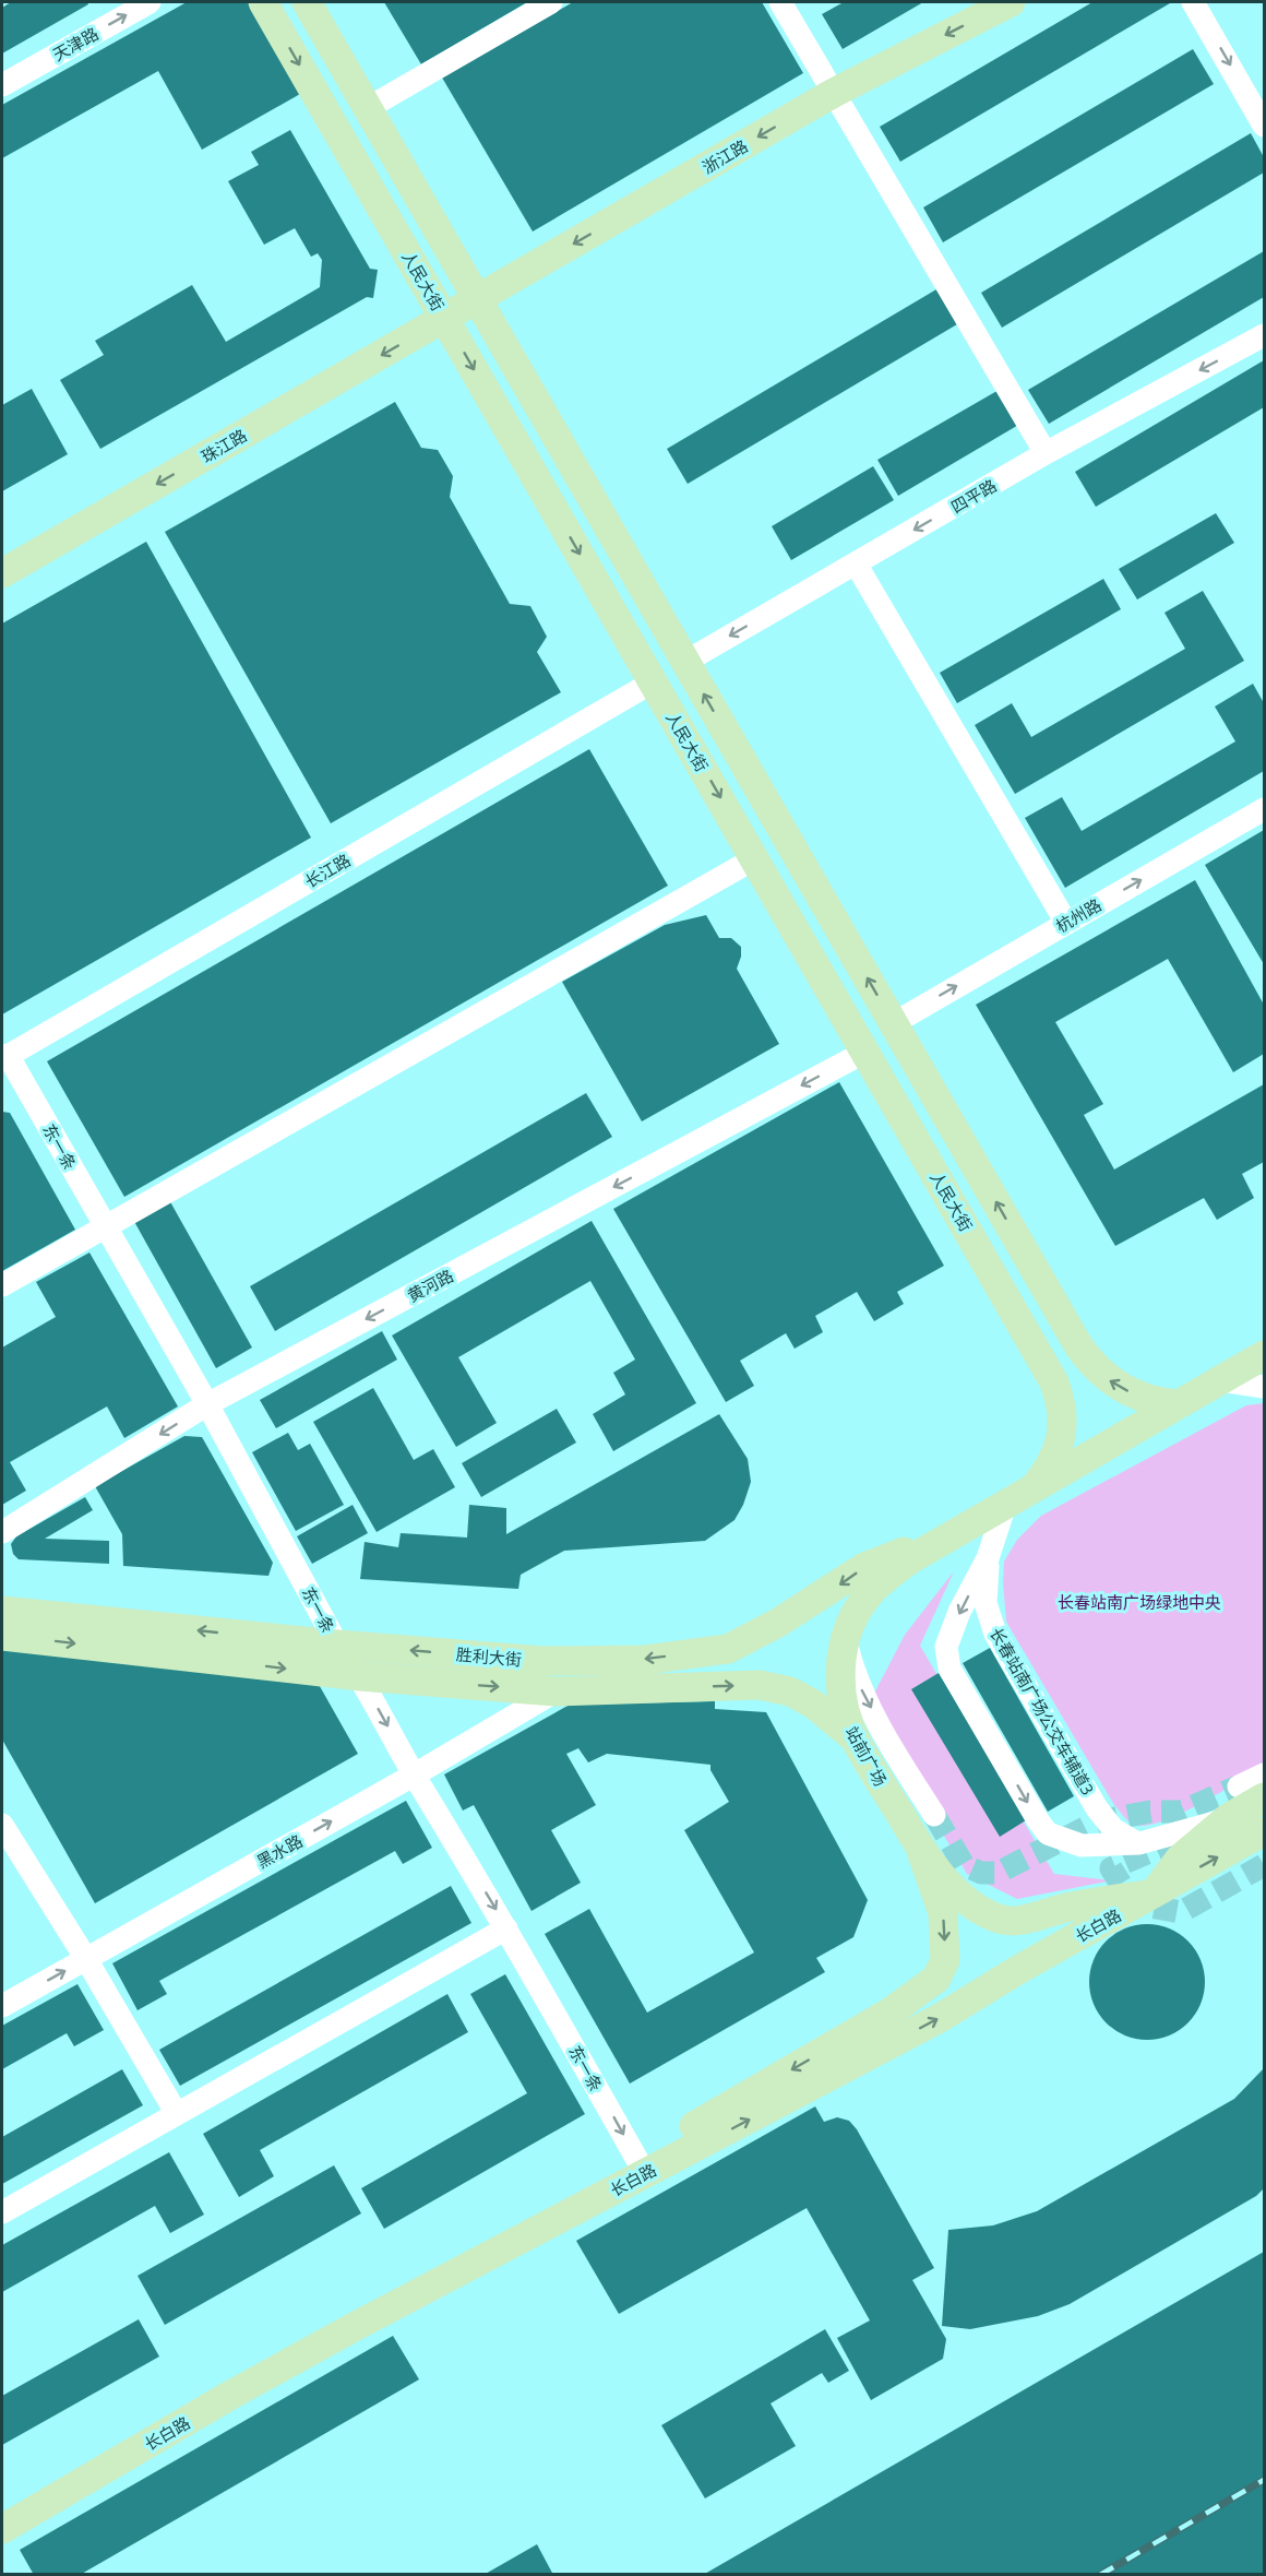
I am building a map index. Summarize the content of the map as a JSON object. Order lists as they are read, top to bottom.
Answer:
{
  "streets": {
    "main road": [
      "浙江路",
      "人民大街",
      "珠江路",
      "胜利大街",
      "站前广场",
      "长白路"
    ],
    "street": [
      "天津路",
      "四平路",
      "长江路",
      "杭州路",
      "东一条",
      "黄河路",
      "长春站南广场公交车辅道3",
      "黑水路"
    ]
  },
  "crossings": [
    ["浙江路", "人民大街"],
    ["浙江路", "珠江路"],
    ["人民大街", "珠江路"],
    ["人民大街", "长江路"],
    ["人民大街", "黄河路"],
    ["人民大街", "站前广场"],
    ["长江路", "东一条"],
    ["东一条", "黄河路"],
    ["东一条", "胜利大街"],
    ["东一条", "黑水路"],
    ["东一条", "长白路"],
    ["胜利大街", "站前广场"],
    ["胜利大街", "黑水路"],
    ["站前广场", "长白路"]
  ],
  "one_way": [
    "天津路",
    "浙江路",
    "珠江路",
    "四平路",
    "杭州路",
    "东一条",
    "黄河路"
  ],
  "parks": ["长春站南广场绿地中央"]
}
